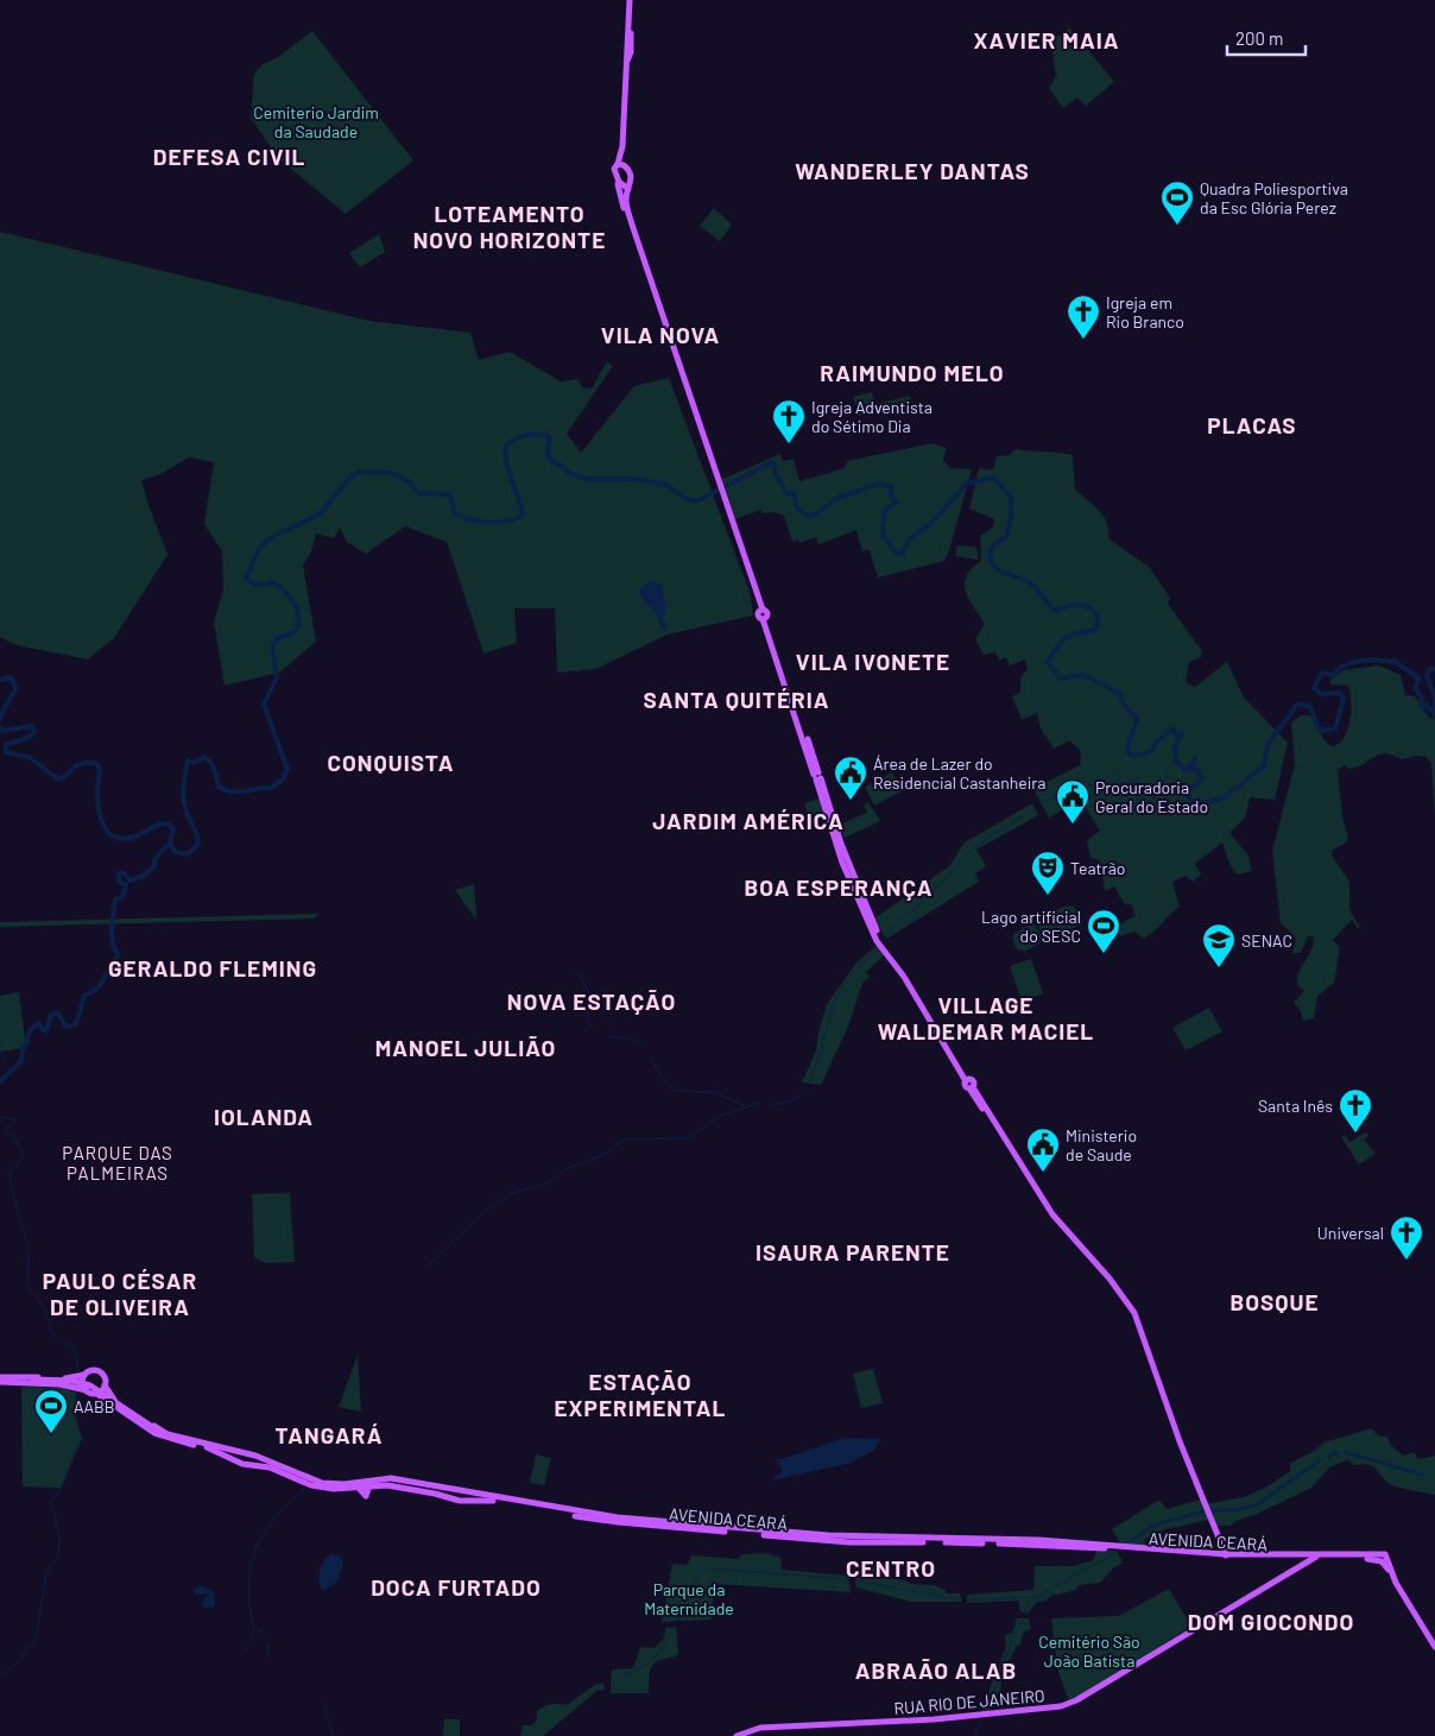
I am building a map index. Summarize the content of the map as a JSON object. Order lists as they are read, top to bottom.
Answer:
{
  "streets": {
    "main road": ["AVENIDA CEARÁ", "RUA RIO DE JANEIRO"]
  },
  "crossings": [
    ["AVENIDA CEARÁ", "RUA RIO DE JANEIRO"]
  ],
  "districts": [
    "XAVIER MAIA",
    "DEFESA CIVIL",
    "WANDERLEY DANTAS",
    "LOTEAMENTO NOVO HORIZONTE",
    "VILA NOVA",
    "RAIMUNDO MELO",
    "PLACAS",
    "VILA IVONETE",
    "SANTA QUITÉRIA",
    "CONQUISTA",
    "JARDIM AMÉRICA",
    "BOA ESPERANÇA",
    "GERALDO FLEMING",
    "NOVA ESTAÇÃO",
    "VILLAGE WALDEMAR MACIEL",
    "MANOEL JULIÃO",
    "IOLANDA",
    "PARQUE DAS PALMEIRAS",
    "ISAURA PARENTE",
    "PAULO CÉSAR DE OLIVEIRA",
    "BOSQUE",
    "ESTAÇÃO EXPERIMENTAL",
    "TANGARÁ",
    "CENTRO",
    "DOCA FURTADO",
    "DOM GIOCONDO",
    "ABRAÃO ALAB"
  ],
  "parks": ["Cemiterio Jardim da Saudade", "Parque da Maternidade", "Cemitério São João Batista"],
  "places": {
    "sports": ["Quadra Poliesportiva da Esc Glória Perez", "Lago artificial do SESC", "AABB"],
    "church": [
      "Igreja em Rio Branco",
      "Igreja Adventista do Sétimo Dia",
      "Santa Inês",
      "Universal"
    ],
    "public building": ["Área de Lazer do Residencial Castanheira", "Procuradoria Geral do Estado", "Ministerio de Saude"],
    "theatre": ["Teatrão"],
    "school or university": ["SENAC"]
  },
  "scale_bar": "200 m"
}
